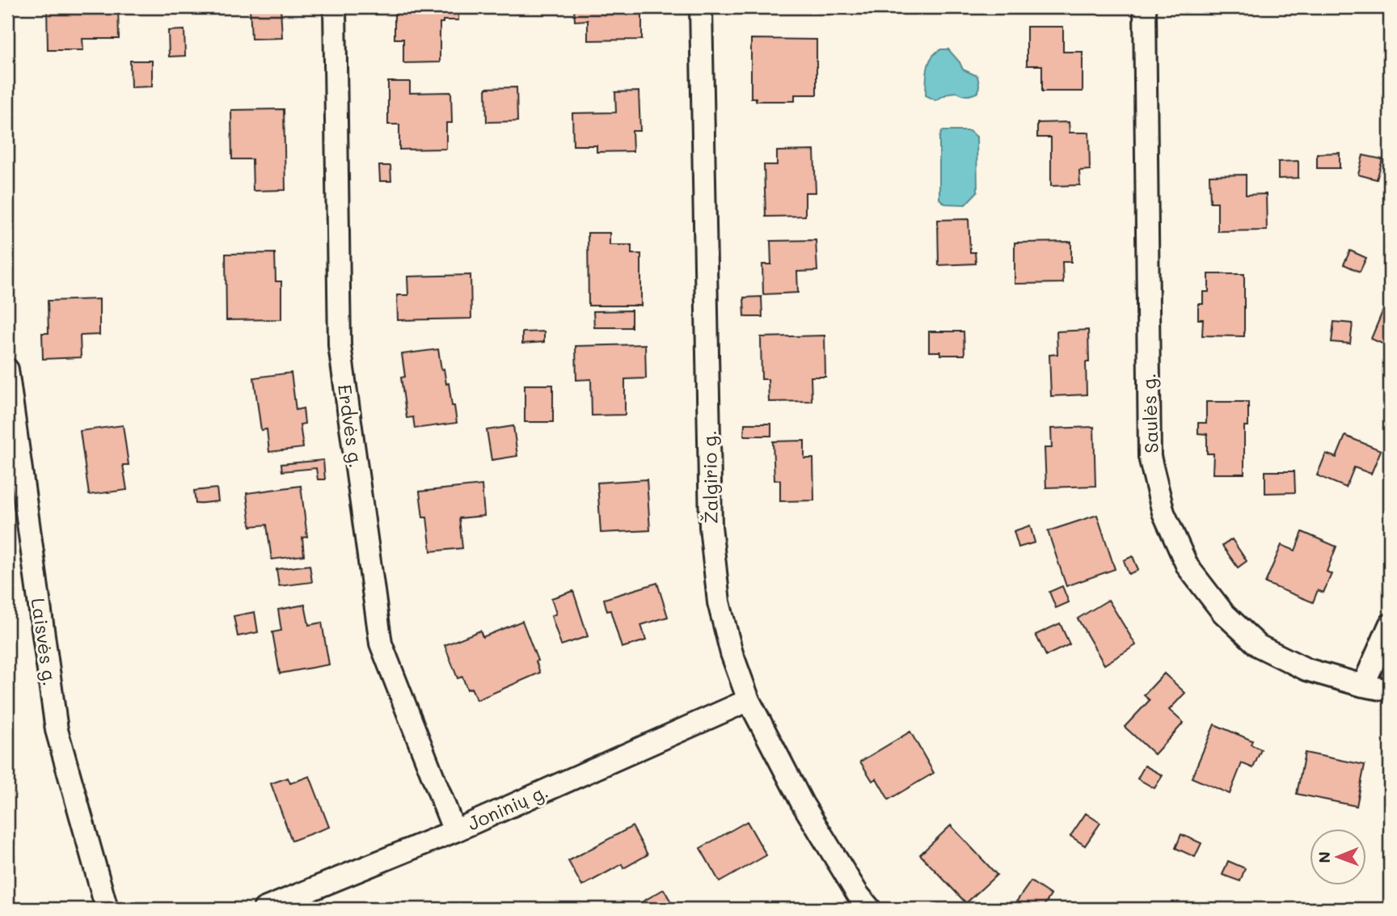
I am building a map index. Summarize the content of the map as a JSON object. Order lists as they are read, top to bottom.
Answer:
{
  "streets": {
    "street": [
      "Saulės g.",
      "Erdvės g.",
      "Žalgirio g.",
      "Laisvės g.",
      "Joninių g."
    ]
  },
  "crossings": [
    ["Erdvės g.", "Joninių g."],
    ["Žalgirio g.", "Joninių g."]
  ],
  "north": "left"
}
